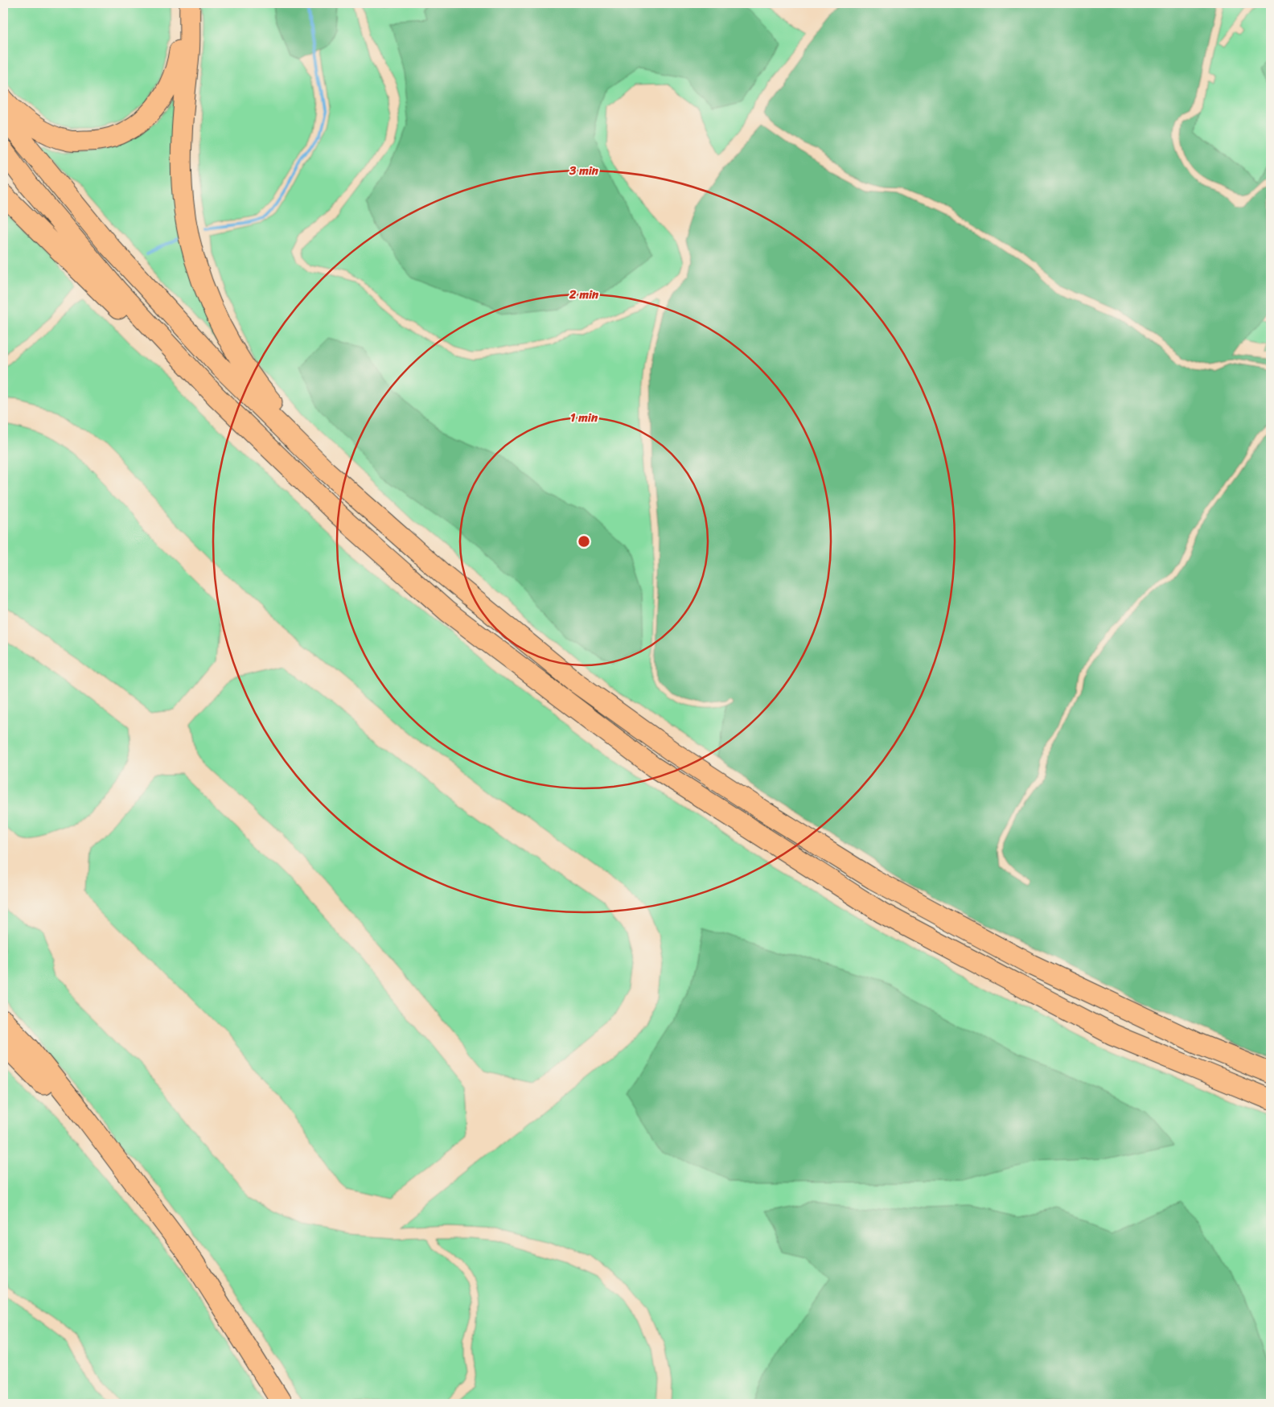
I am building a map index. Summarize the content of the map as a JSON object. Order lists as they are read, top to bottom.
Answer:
{
  "rings": ["3 min", "2 min", "1 min"]
}
